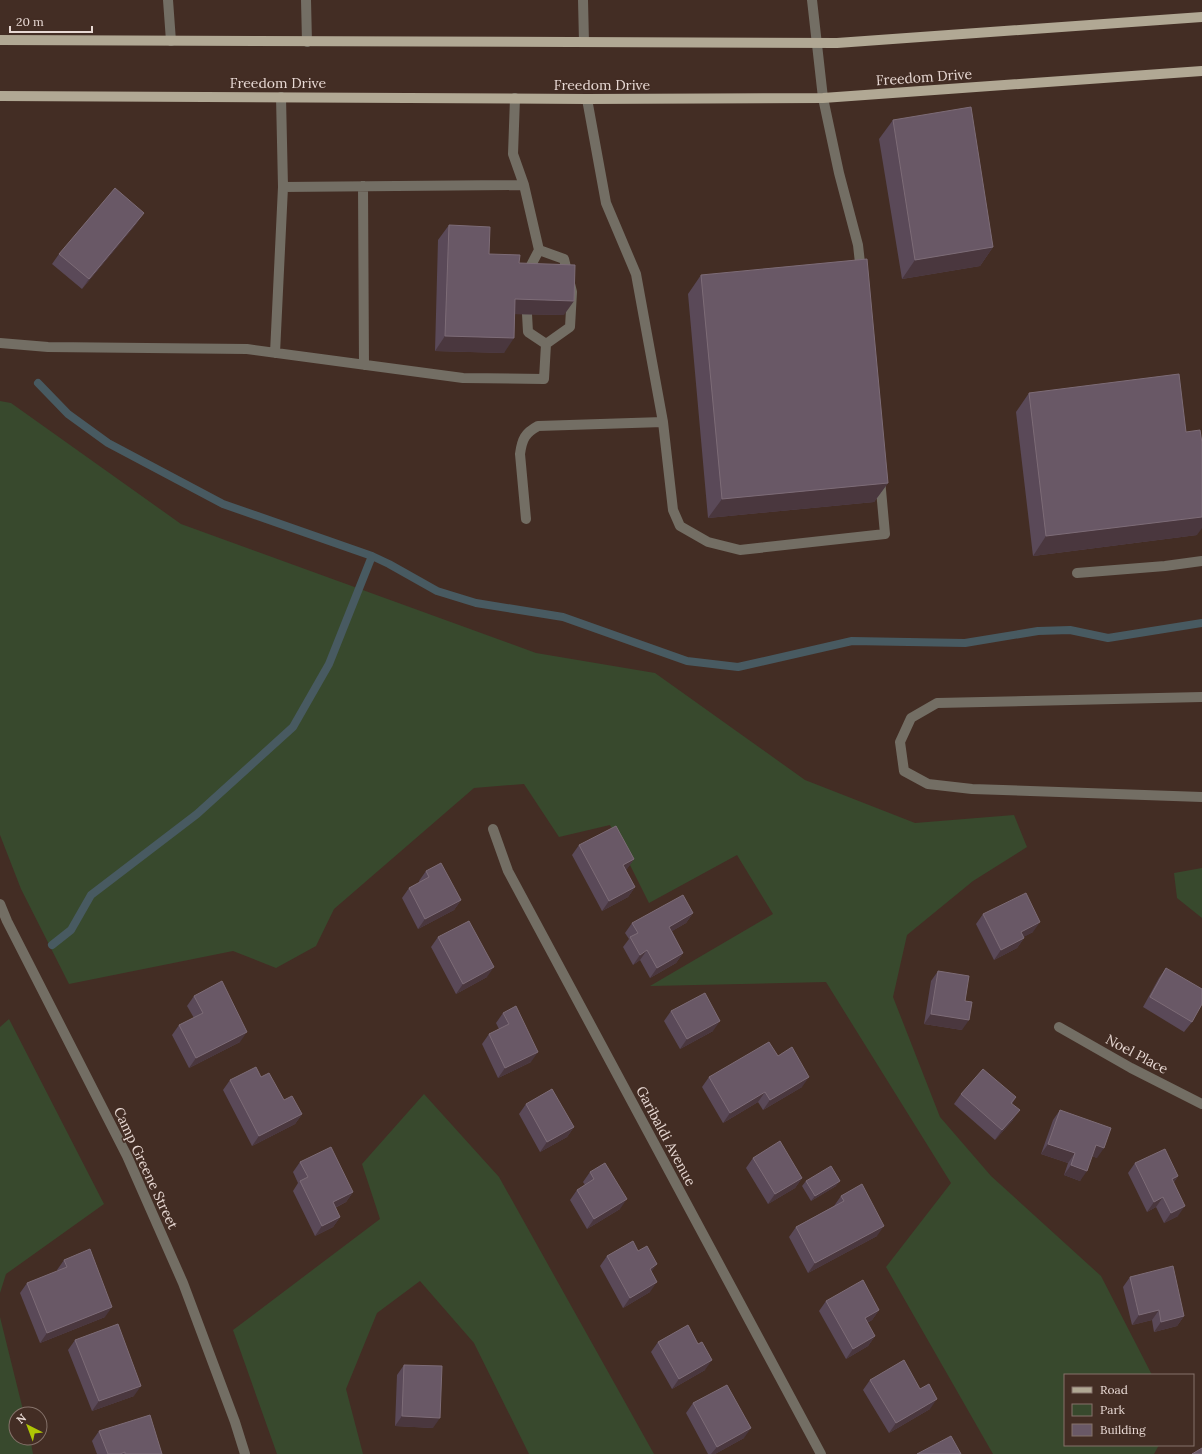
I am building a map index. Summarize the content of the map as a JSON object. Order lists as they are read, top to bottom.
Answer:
{
  "streets": {
    "main road": ["Freedom Drive"],
    "street": ["Noel Place", "Garibaldi Avenue", "Camp Greene Street"]
  },
  "legend": ["Road", "Park", "Building"],
  "scale_bar": "20 m",
  "north": "top left"
}
